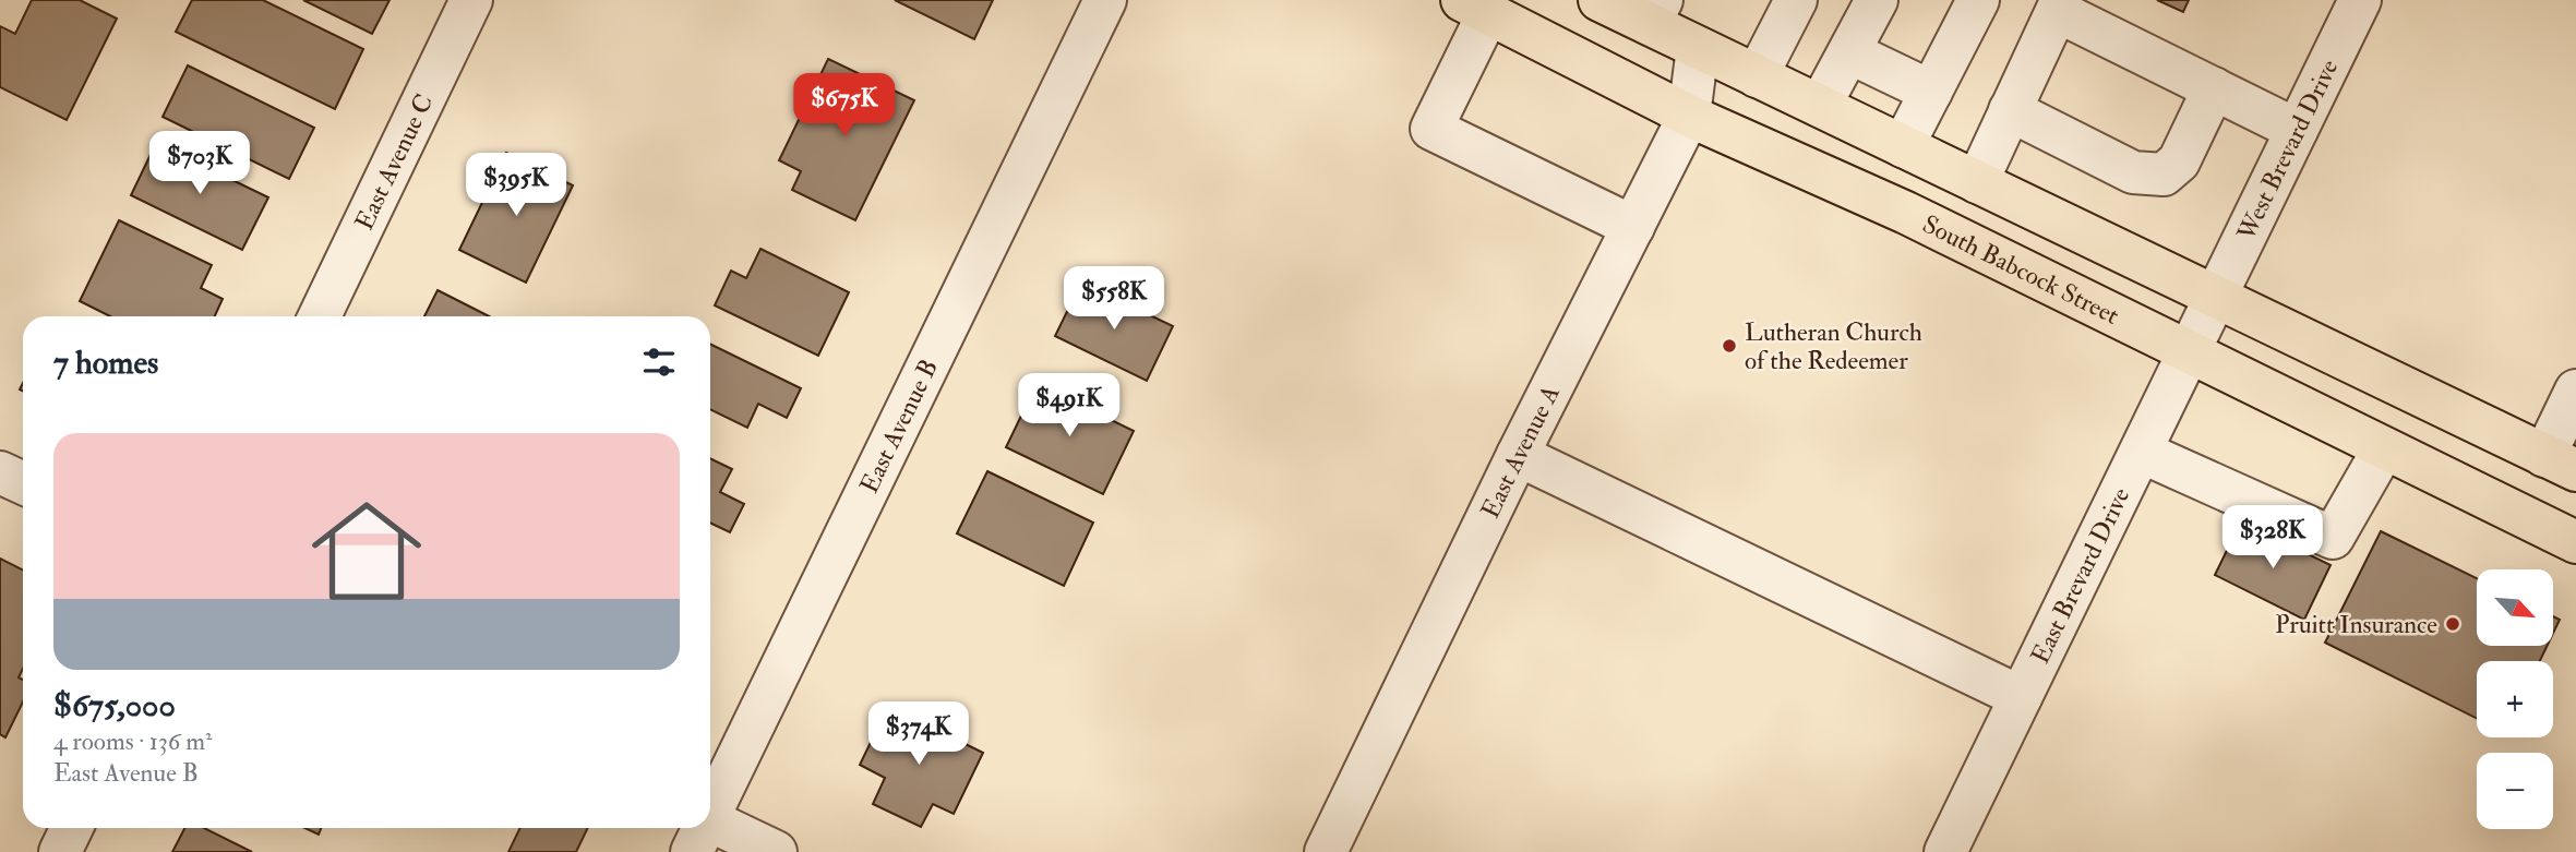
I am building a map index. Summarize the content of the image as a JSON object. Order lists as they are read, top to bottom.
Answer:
{
  "streets": {
    "main road": ["South Babcock Street"],
    "street": [
      "West Brevard Drive",
      "East Avenue C",
      "East Avenue B",
      "East Avenue A",
      "East Brevard Drive"
    ]
  },
  "crossings": [
    ["West Brevard Drive", "East Brevard Drive"],
    ["South Babcock Street", "East Avenue A"],
    ["South Babcock Street", "East Brevard Drive"]
  ],
  "places": ["Lutheran Church of the Redeemer", "Pruitt Insurance"],
  "north": "bottom right",
  "page": {
    "price": [
      "$675K",
      "$703K",
      "$395K",
      "$558K",
      "$491K",
      "$328K",
      "$374K"
    ],
    "heading": "7 homes",
    "list": [
      {
        "name": "$675,000",
        "note": "4 rooms · 136 m² · East Avenue B"
      }
    ],
    "map_buttons": ["+", "−"]
  }
}
